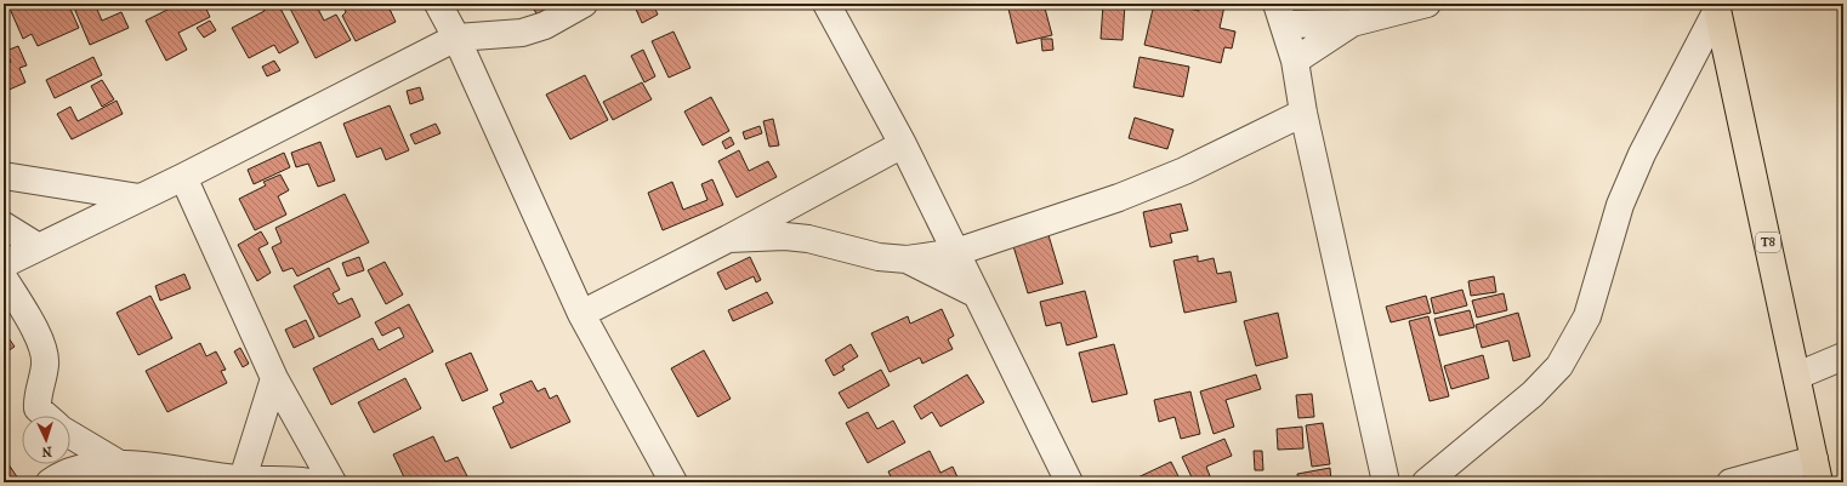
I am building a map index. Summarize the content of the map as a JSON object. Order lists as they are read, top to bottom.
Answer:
{
  "streets": {
    "highway": ["T8"]
  },
  "north": "bottom"
}
